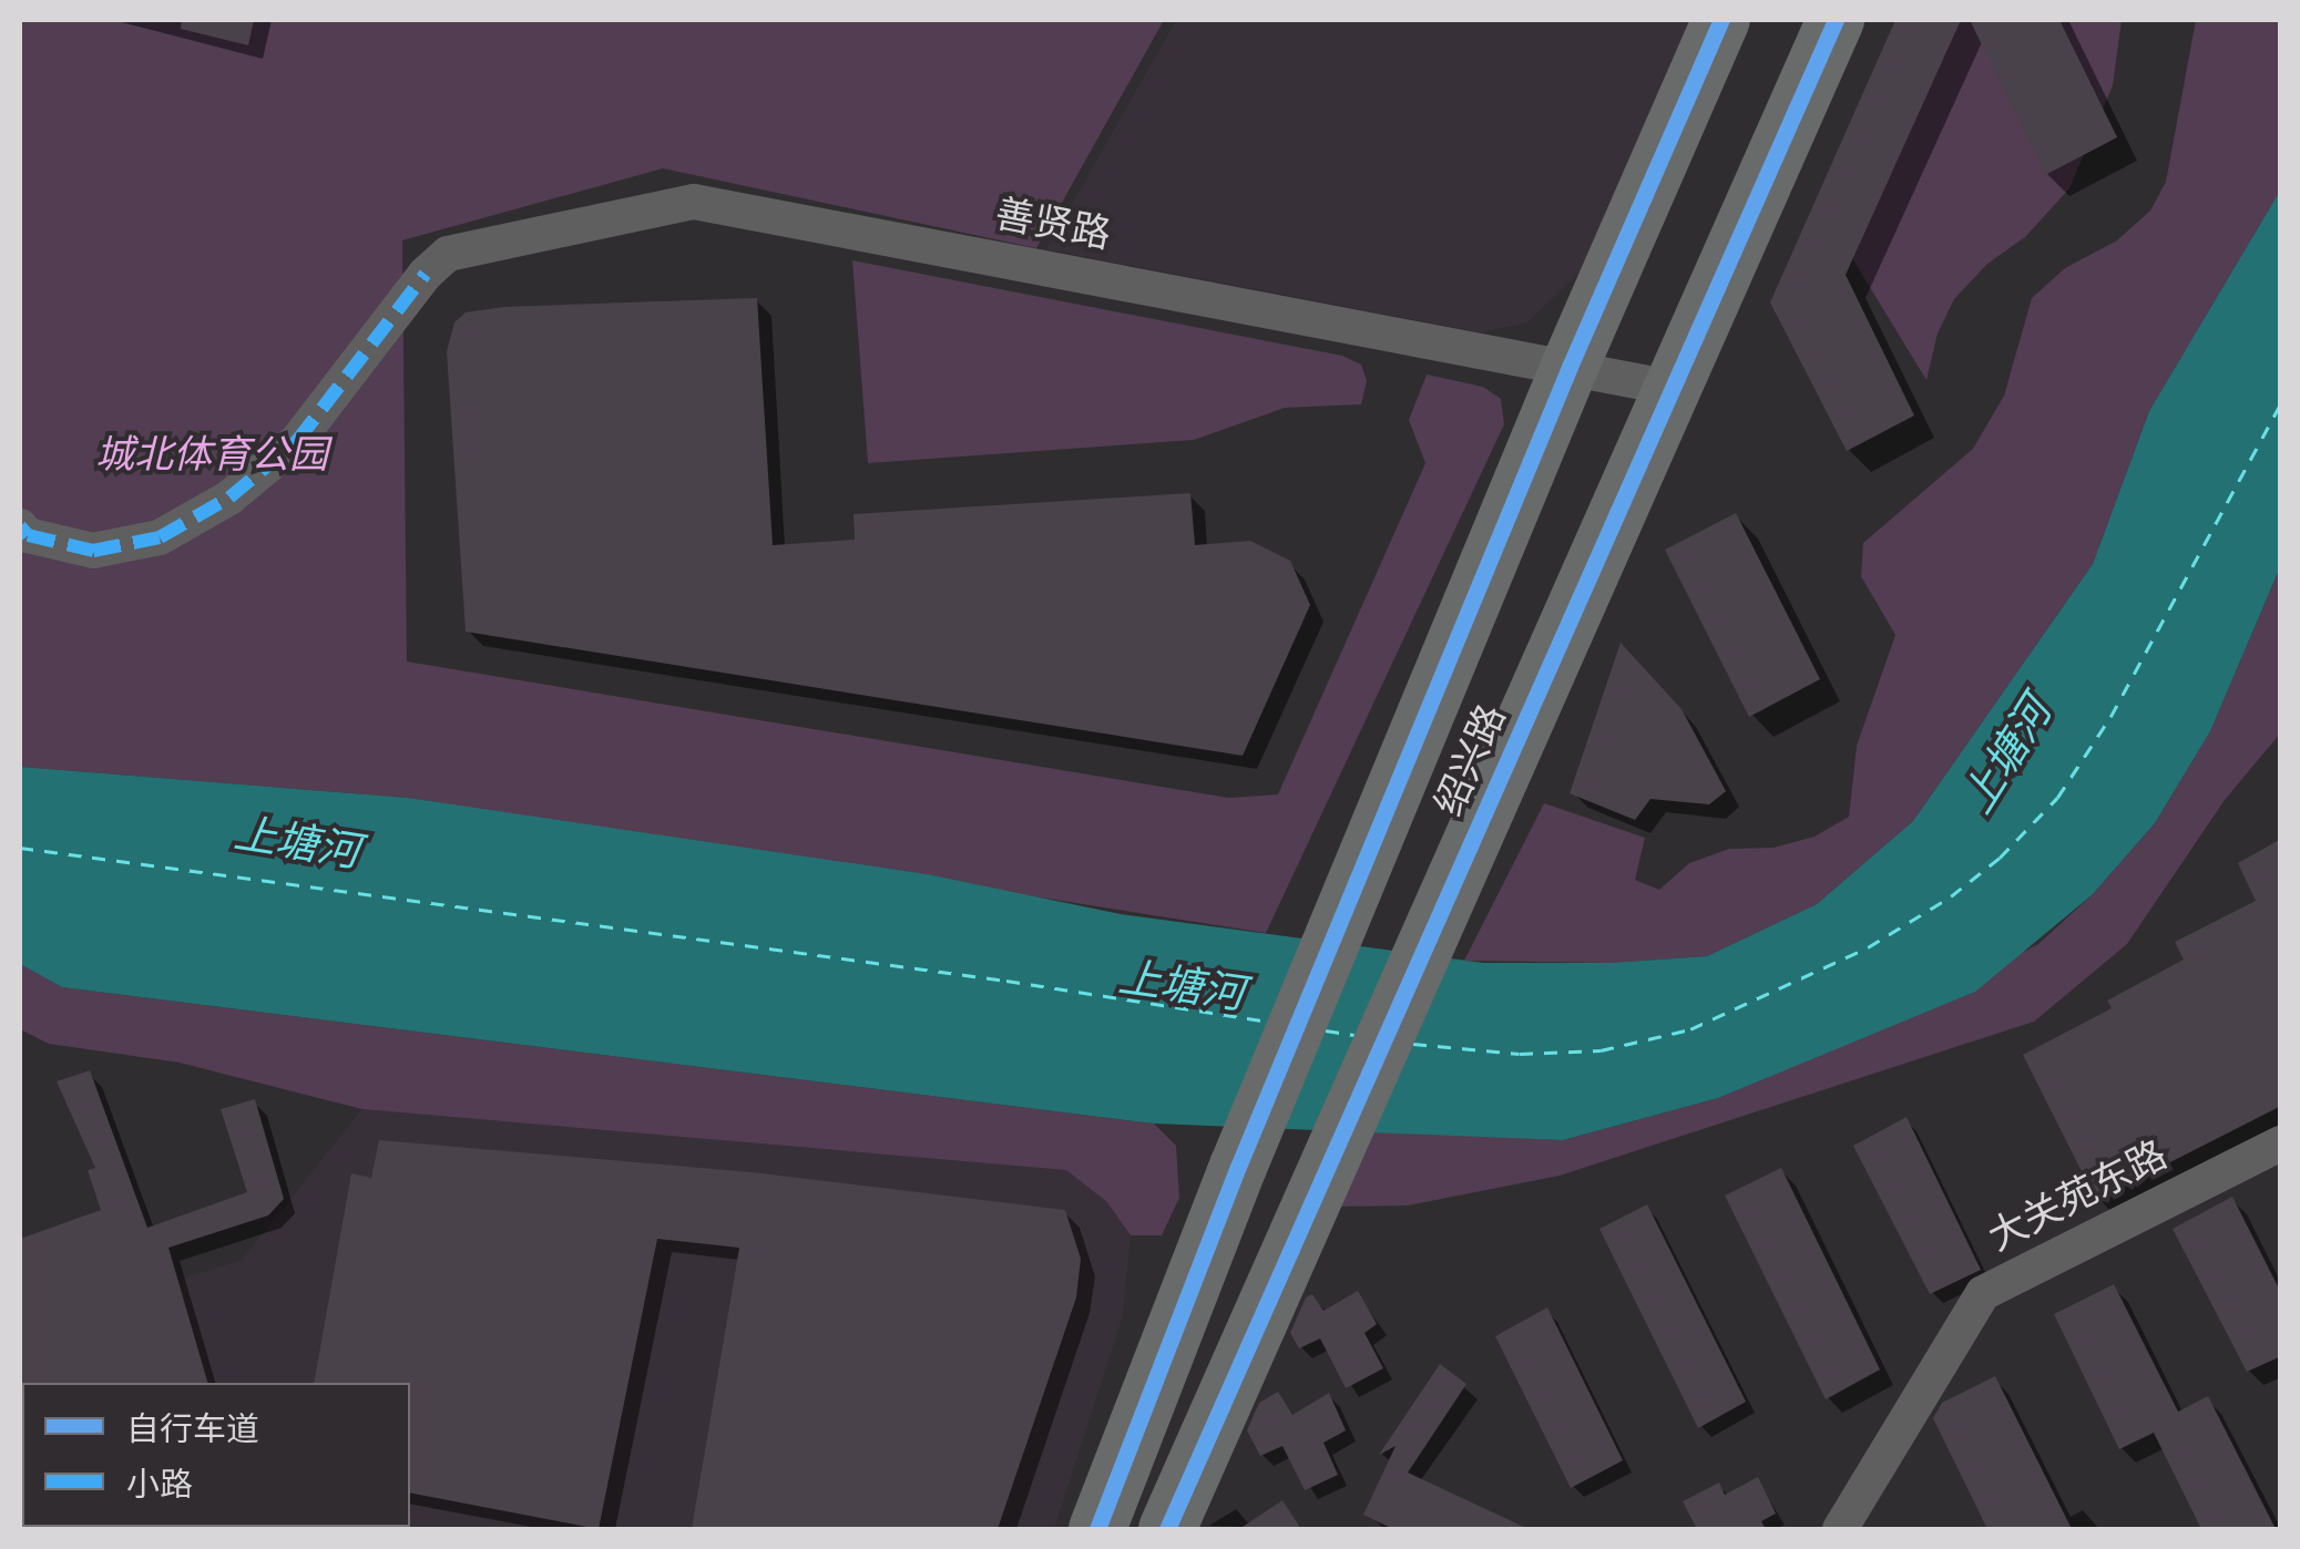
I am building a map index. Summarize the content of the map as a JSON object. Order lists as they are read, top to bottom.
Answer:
{
  "streets": {
    "main road": ["绍兴路"],
    "street": ["善贤路", "大关苑东路"]
  },
  "crossings": [
    ["善贤路", "绍兴路"]
  ],
  "water": ["上塘河"],
  "parks": ["城北体育公园"],
  "legend": ["自行车道", "小路"]
}
